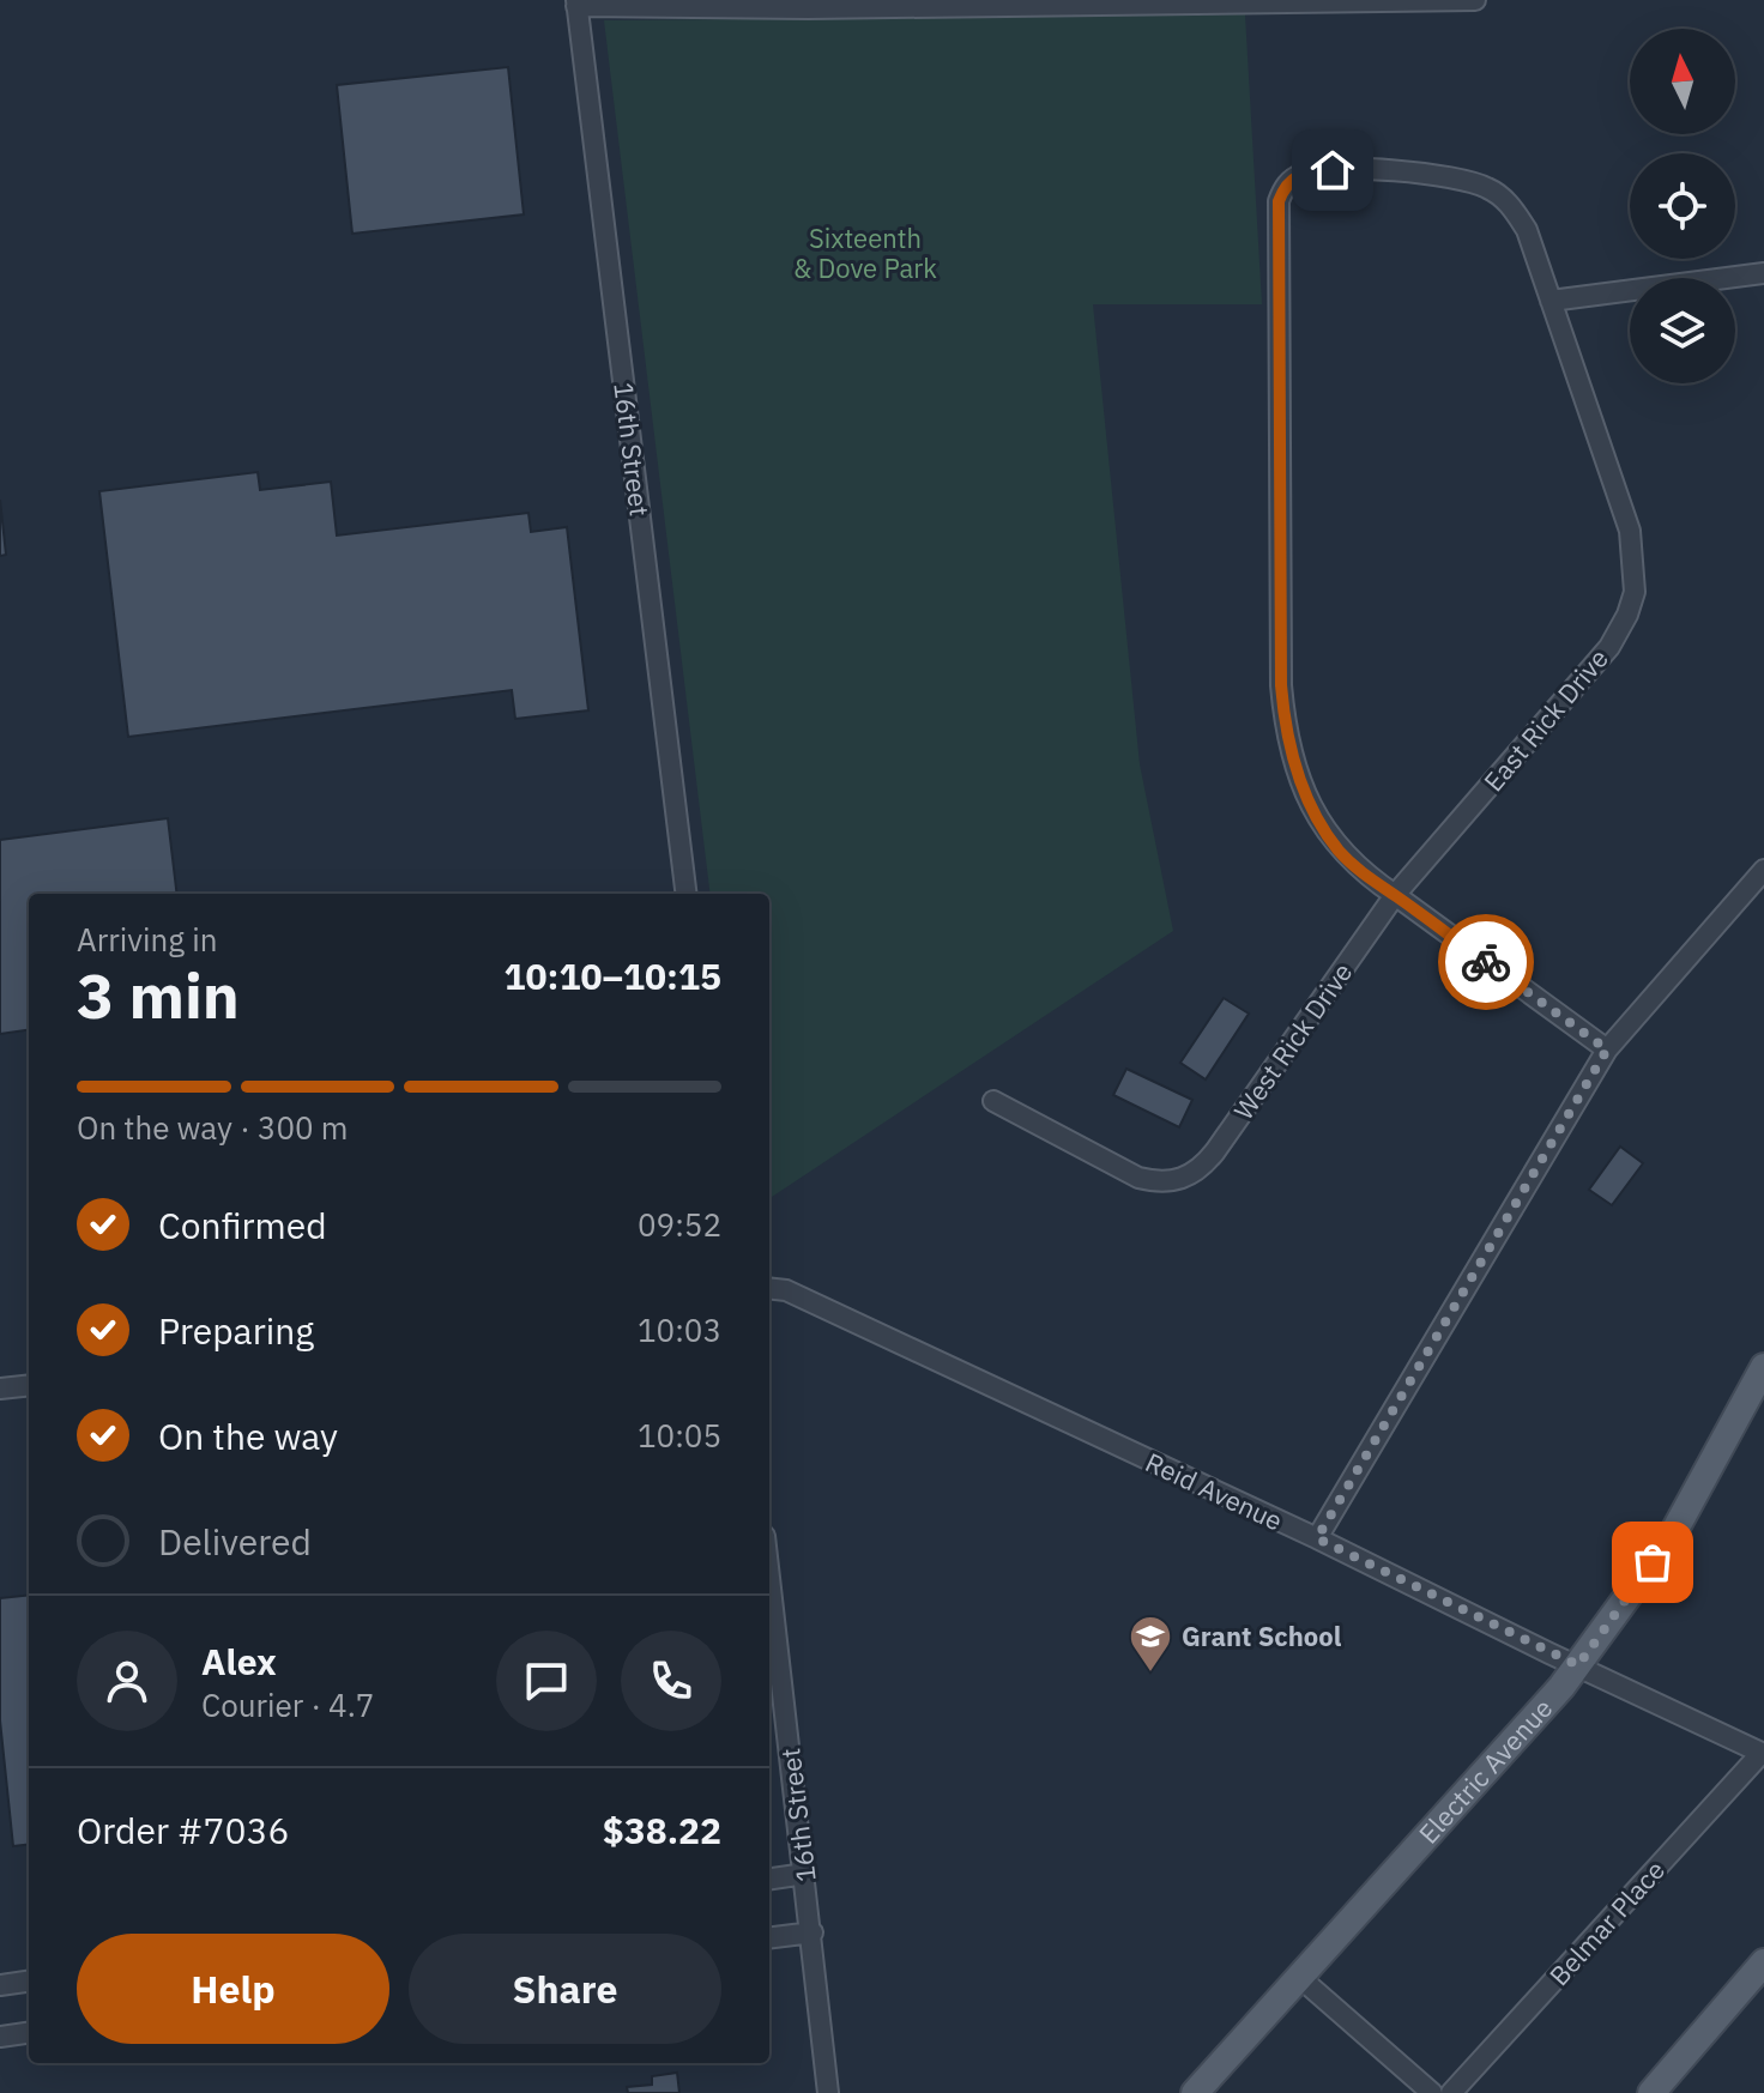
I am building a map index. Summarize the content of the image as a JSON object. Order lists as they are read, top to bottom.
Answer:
{
  "streets": {
    "main road": ["Electric Avenue"],
    "street": [
      "16th Street",
      "East Rick Drive",
      "West Rick Drive",
      "Reid Avenue",
      "Belmar Place"
    ]
  },
  "crossings": [
    ["East Rick Drive", "West Rick Drive"],
    ["Reid Avenue", "Electric Avenue"],
    ["Reid Avenue", "Belmar Place"]
  ],
  "parks": ["Sixteenth & Dove Park"],
  "places": {
    "school or university": ["Grant School"]
  },
  "north": "top",
  "page": {
    "heading": ["3 min", "Arriving in", "10:10–10:15"],
    "panel": [
      "Alex",
      "Courier · 4.7",
      "Order #7036",
      "$38.22"
    ],
    "bar": "On the way · 300 m",
    "list": [
      ["Confirmed", "09:52"],
      ["Preparing", "10:03"],
      ["On the way", "10:05"],
      "Delivered"
    ],
    "buttons": ["Help", "Share"]
  }
}
